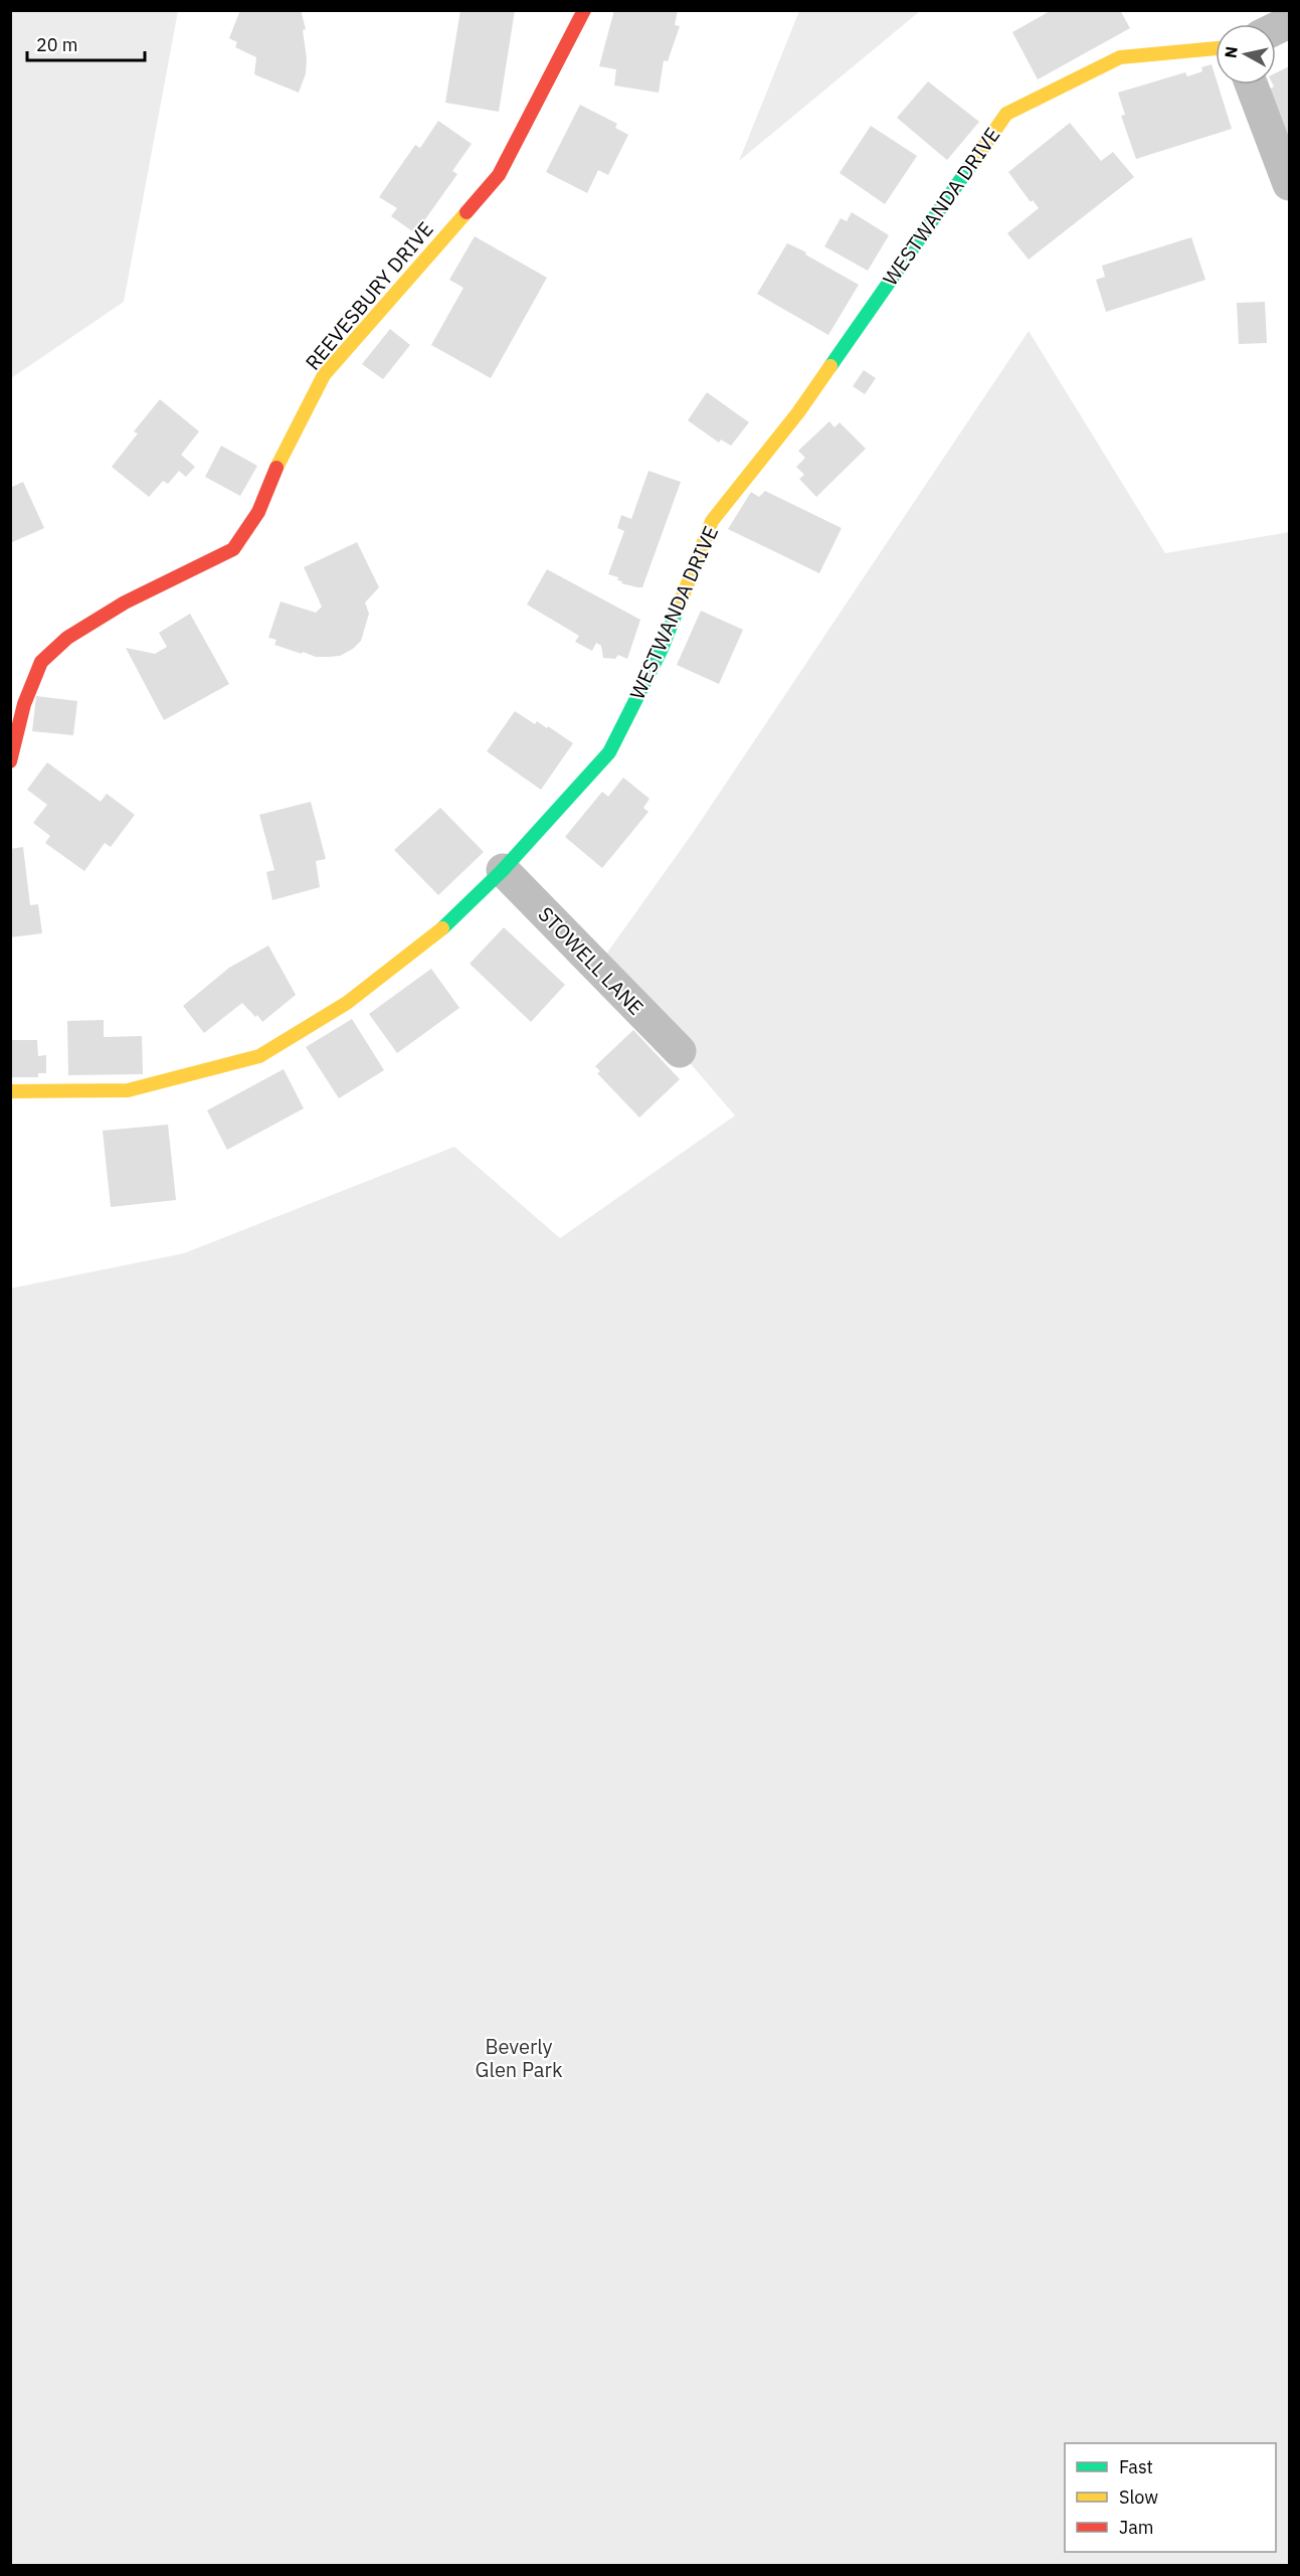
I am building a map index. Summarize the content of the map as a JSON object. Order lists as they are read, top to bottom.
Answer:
{
  "streets": {
    "street": ["WESTWANDA DRIVE", "REEVESBURY DRIVE", "STOWELL LANE"]
  },
  "crossings": [
    ["WESTWANDA DRIVE", "STOWELL LANE"]
  ],
  "parks": ["Beverly Glen Park"],
  "legend": ["Fast", "Slow", "Jam"],
  "scale_bar": "20 m",
  "north": "left"
}
